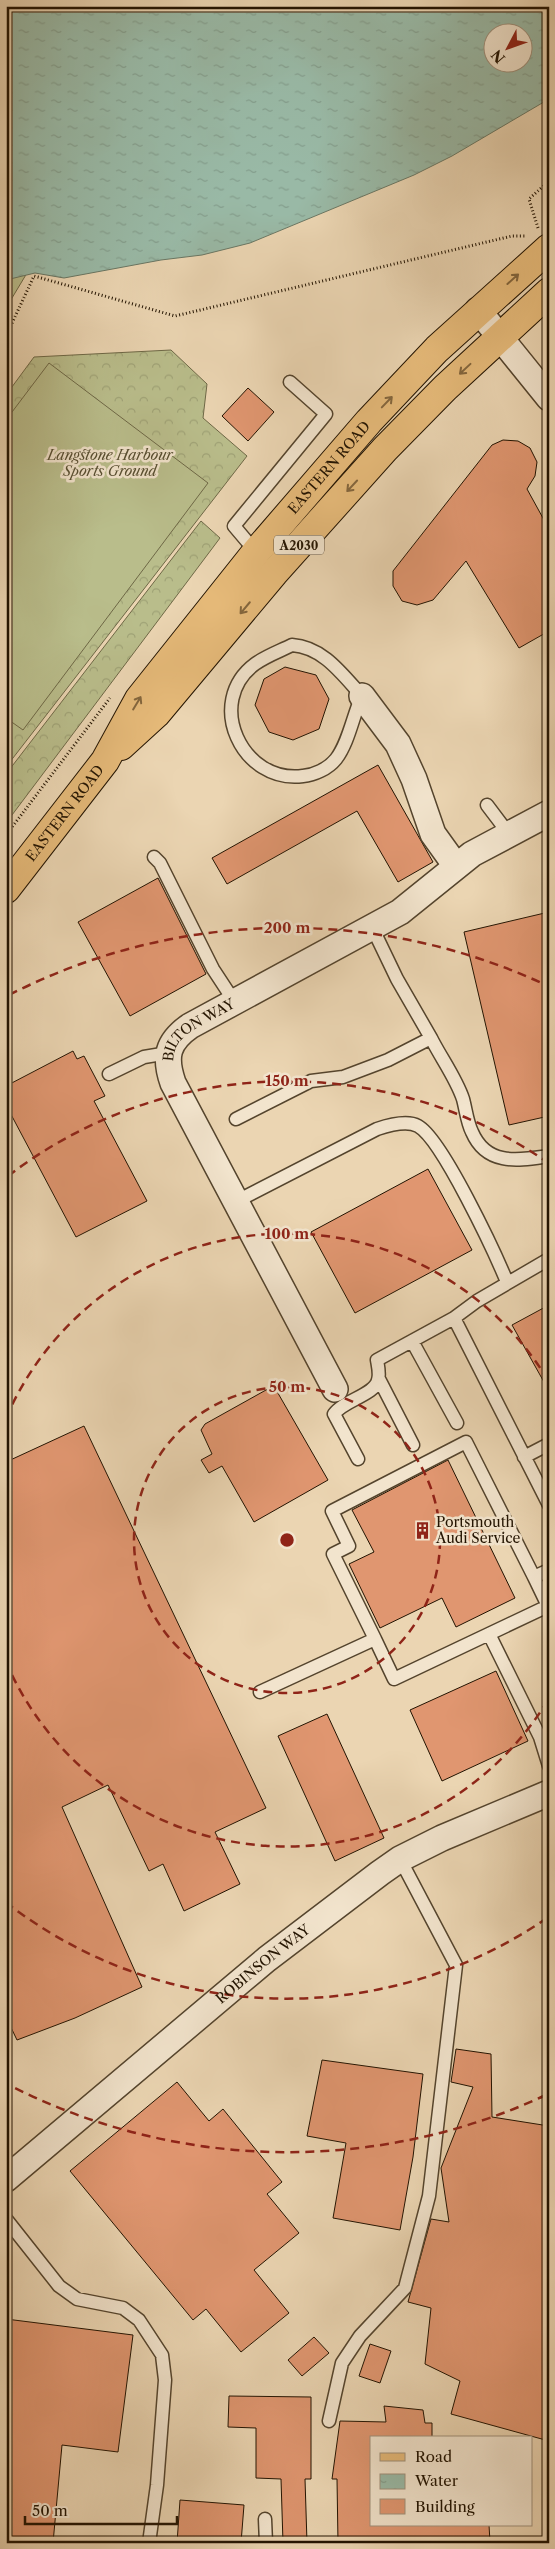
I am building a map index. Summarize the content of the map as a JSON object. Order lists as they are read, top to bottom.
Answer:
{
  "streets": {
    "main road": ["EASTERN ROAD", "A2030"],
    "street": ["BILTON WAY", "ROBINSON WAY"]
  },
  "parks": ["Langstone Harbour Sports Ground"],
  "places": {
    "building": ["Portsmouth Audi Service"]
  },
  "legend": ["Road", "Water", "Building"],
  "scale_bar": "50 m",
  "north": "bottom left",
  "rings": [
    "200 m",
    "150 m",
    "100 m",
    "50 m"
  ]
}
